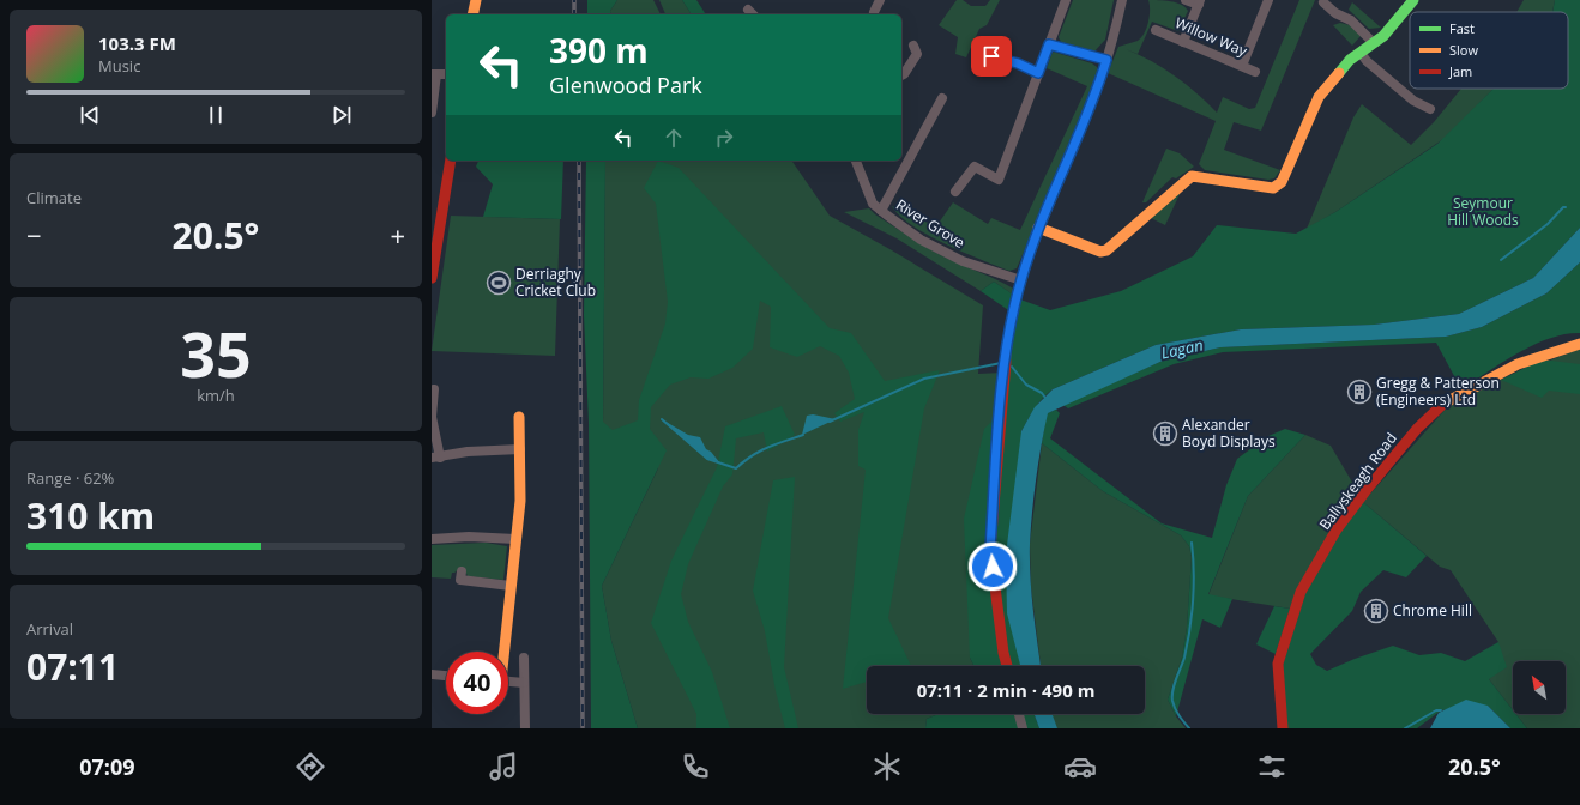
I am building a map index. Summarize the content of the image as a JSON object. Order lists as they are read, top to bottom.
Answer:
{
  "streets": {
    "street": ["Willow Way", "River Grove", "Ballyskeagh Road"]
  },
  "water": ["Lagan"],
  "parks": ["Seymour Hill Woods"],
  "places": {
    "sports": ["Derriaghy Cricket Club"],
    "building": ["Gregg & Patterson (Engineers) Ltd", "Alexander Boyd Displays", "Chrome Hill"]
  },
  "legend": ["Fast", "Slow", "Jam"],
  "north": "top left",
  "page": {
    "turn": ["390 m", "Glenwood Park"],
    "song": ["103.3 FM", "Music"],
    "tile": [
      "Climate",
      ["35", "km/h"],
      ["Range · 62%", "310 km"],
      ["Arrival", "07:11"]
    ],
    "heat": ["−", "20.5°", "+"],
    "limit": "40",
    "trip": "07:11 · 2 min · 490 m",
    "tabs": ["07:09", "20.5°"]
  }
}
